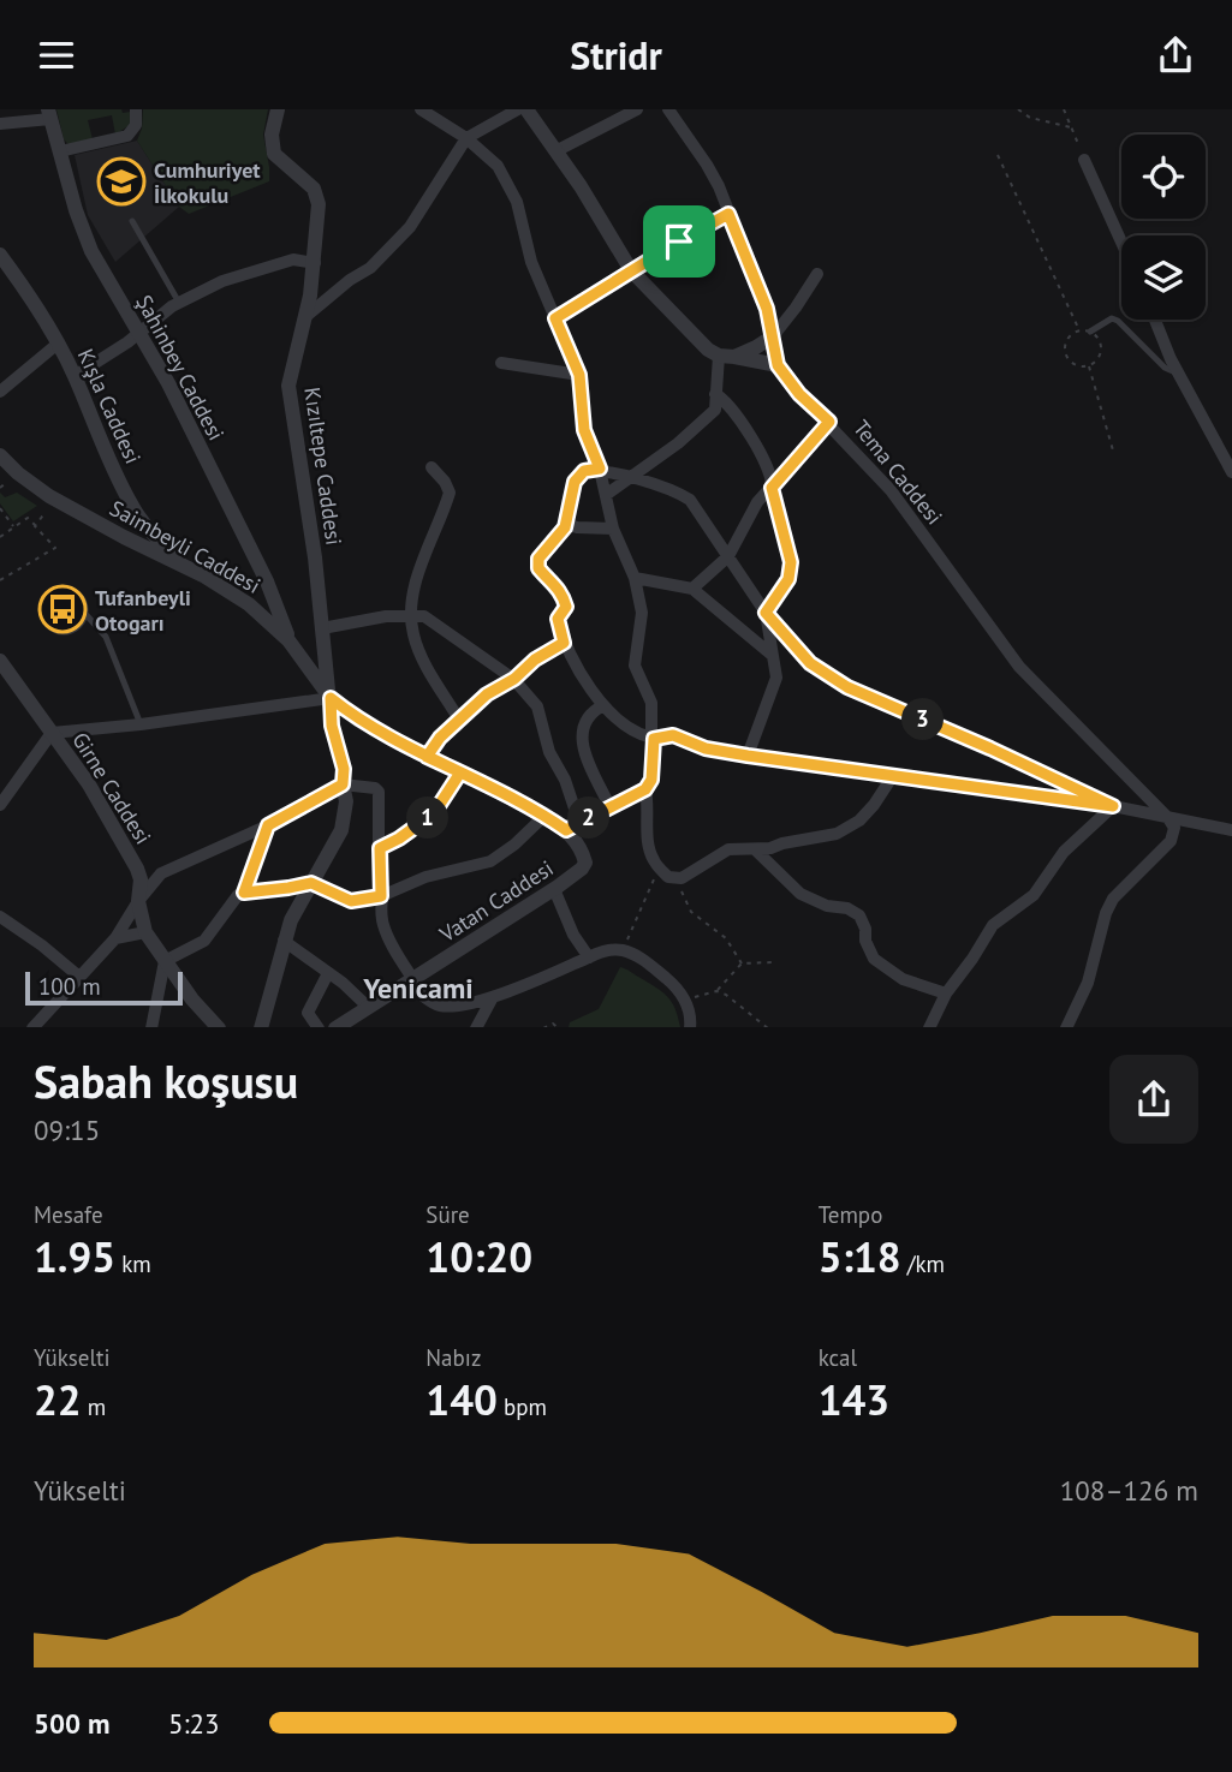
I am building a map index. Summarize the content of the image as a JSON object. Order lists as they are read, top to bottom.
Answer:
{
  "streets": {
    "street": [
      "Şahinbey Caddesi",
      "Kışla Caddesi",
      "Kızıltepe Caddesi",
      "Tema Caddesi",
      "Saimbeyli Caddesi",
      "Girne Caddesi",
      "Vatan Caddesi"
    ]
  },
  "crossings": [
    ["Şahinbey Caddesi", "Saimbeyli Caddesi"],
    ["Kışla Caddesi", "Saimbeyli Caddesi"],
    ["Kızıltepe Caddesi", "Saimbeyli Caddesi"]
  ],
  "districts": ["Yenicami"],
  "places": {
    "school or university": ["Cumhuriyet İlkokulu"],
    "bus stop": ["Tufanbeyli Otogarı"]
  },
  "scale_bar": "100 m",
  "page": {
    "header": "Stridr",
    "pins": ["3", "1", "2"],
    "scale": "100 m",
    "heading": ["Sabah koşusu", "09:15"],
    "stats": [
      ["Mesafe", "1.95 km"],
      ["Süre", "10:20"],
      ["Tempo", "5:18 /km"],
      ["Yükselti", "22 m"],
      ["Nabız", "140 bpm"],
      ["kcal", "143"]
    ],
    "chart": ["Yükselti", "108–126 m"],
    "list": [
      {
        "name": "500 m",
        "note": "5:23"
      }
    ]
  }
}
